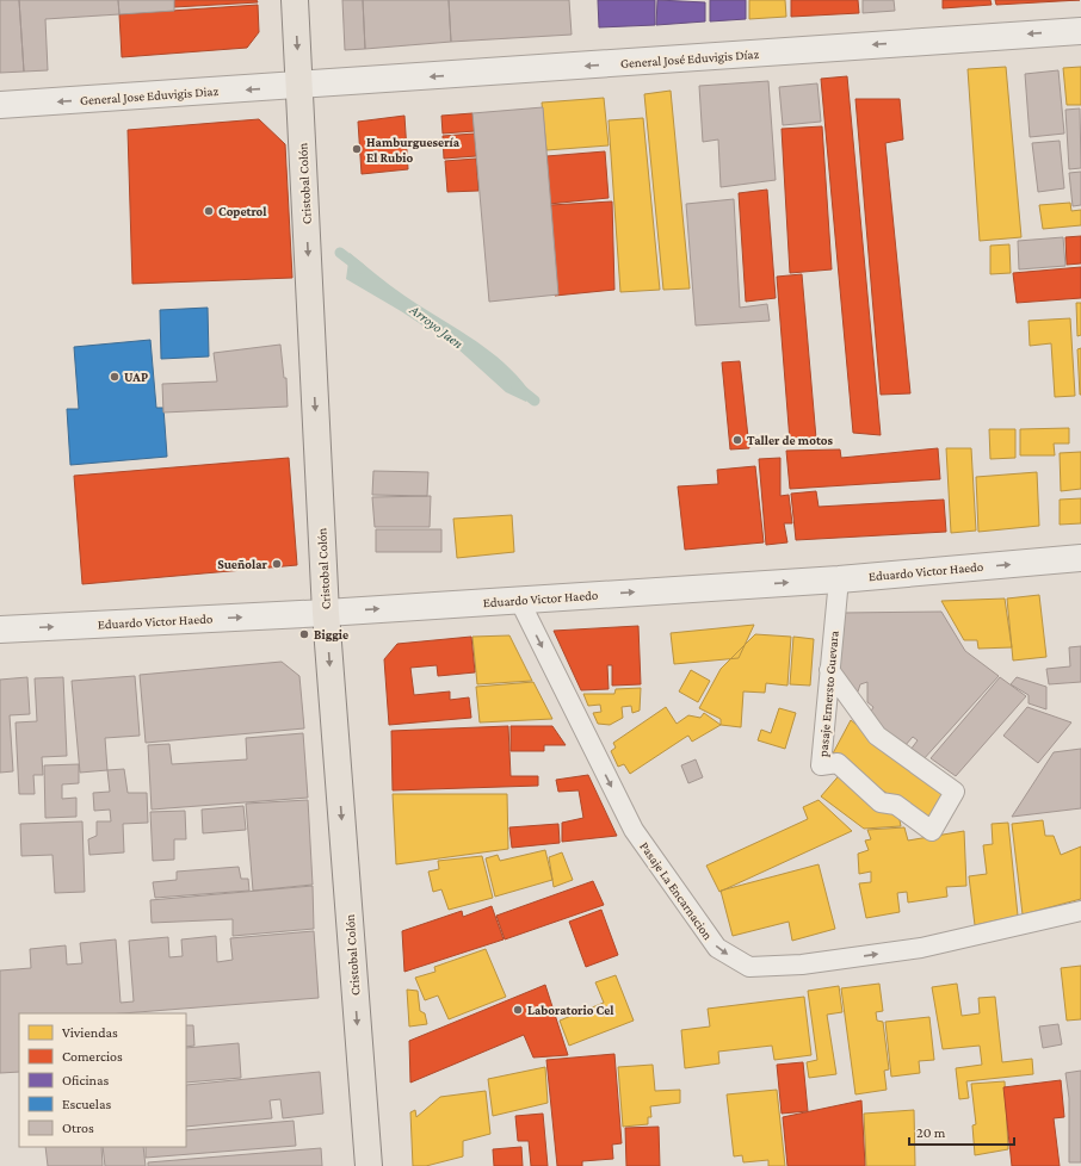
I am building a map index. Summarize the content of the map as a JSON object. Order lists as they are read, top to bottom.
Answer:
{
  "streets": {
    "main road": ["Cristobal Colón"],
    "street": ["General José Eduvigis Díaz", "General Jose Eduvigis Diaz", "Eduardo Victor Haedo"],
    "lane": ["pasaje Ernersto Guevara", "Pasaje La Encarnacion"]
  },
  "crossings": [
    ["General José Eduvigis Díaz", "General Jose Eduvigis Diaz"],
    ["General José Eduvigis Díaz", "Cristobal Colón"],
    ["General Jose Eduvigis Diaz", "Cristobal Colón"],
    ["Cristobal Colón", "Eduardo Victor Haedo"],
    ["Eduardo Victor Haedo", "pasaje Ernersto Guevara"],
    ["Eduardo Victor Haedo", "Pasaje La Encarnacion"]
  ],
  "one_way": [
    "General José Eduvigis Díaz",
    "General Jose Eduvigis Diaz",
    "Cristobal Colón",
    "Eduardo Victor Haedo",
    "Pasaje La Encarnacion"
  ],
  "water": ["Arroyo Jaen"],
  "places": [
    "Hamburguesería El Rubio",
    "Copetrol",
    "UAP",
    "Taller de motos",
    "Sueñolar",
    "Biggie",
    "Laboratorio Cel"
  ],
  "legend": [
    "Viviendas",
    "Comercios",
    "Oficinas",
    "Escuelas",
    "Otros"
  ],
  "scale_bar": "20 m"
}
